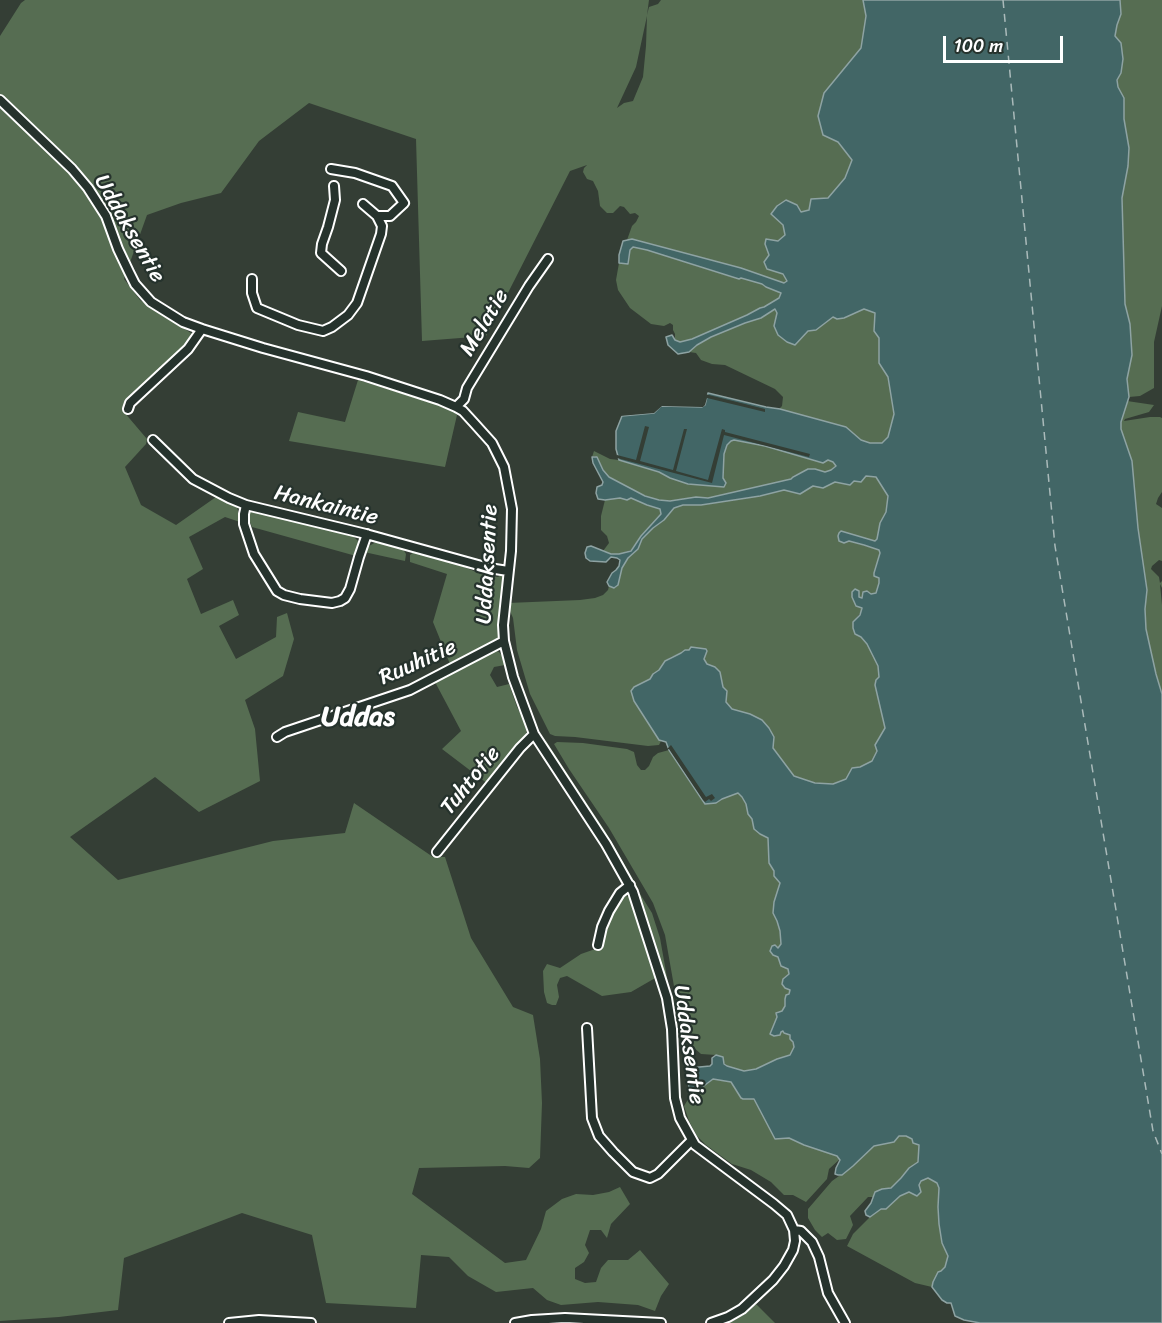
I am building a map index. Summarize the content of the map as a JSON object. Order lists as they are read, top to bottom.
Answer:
{
  "streets": {
    "street": [
      "Uddaksentie",
      "Melatie",
      "Hankaintie",
      "Ruuhitie",
      "Tuhtotie"
    ]
  },
  "crossings": [
    ["Uddaksentie", "Melatie"],
    ["Uddaksentie", "Hankaintie"],
    ["Uddaksentie", "Ruuhitie"],
    ["Uddaksentie", "Tuhtotie"]
  ],
  "districts": ["Uddas"],
  "scale_bar": "100 m"
}
